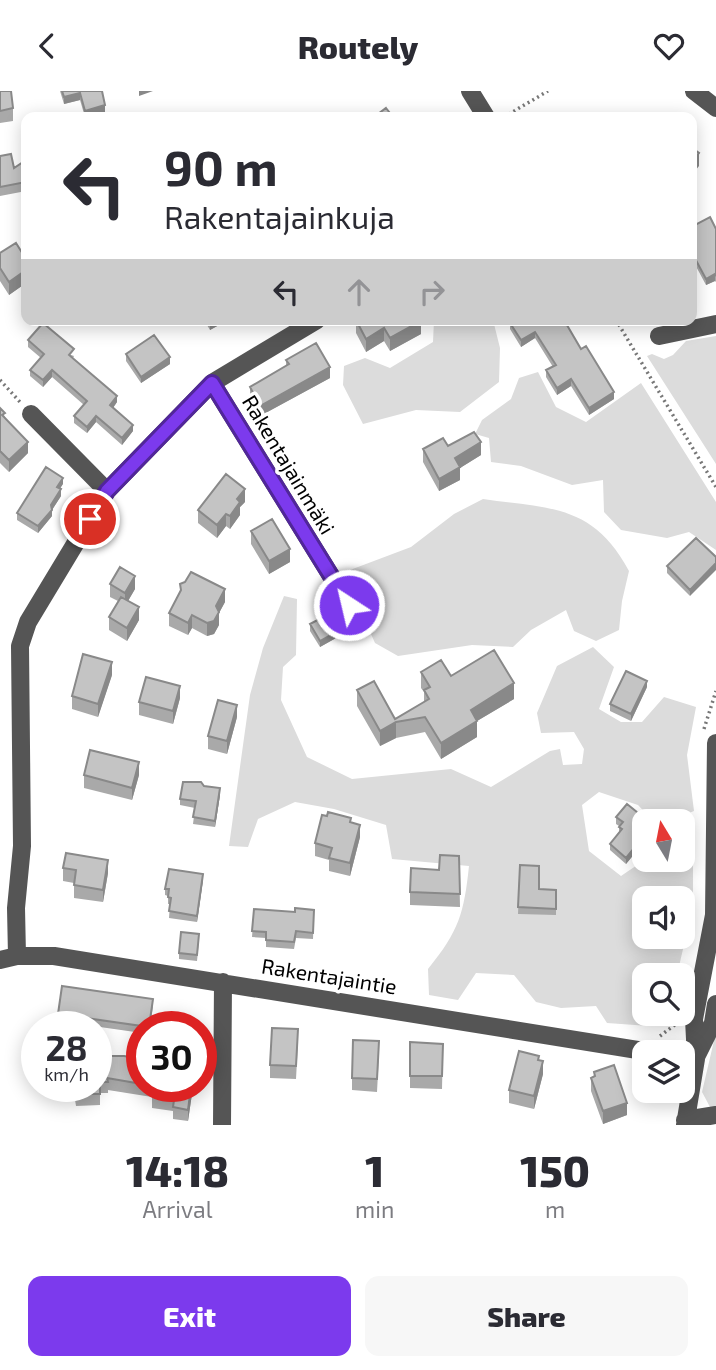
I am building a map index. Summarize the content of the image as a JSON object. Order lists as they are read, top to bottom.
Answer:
{
  "streets": {
    "street": ["Rakentajainmäki", "Rakentajaintie"]
  },
  "north": "top",
  "page": {
    "header": "Routely",
    "turn": ["90 m", "Rakentajainkuja"],
    "speed": "28 km/h",
    "limit": "30",
    "eta": [
      "14:18",
      "Arrival",
      "1",
      "min",
      "150",
      "m"
    ],
    "buttons": ["Exit", "Share"]
  }
}
